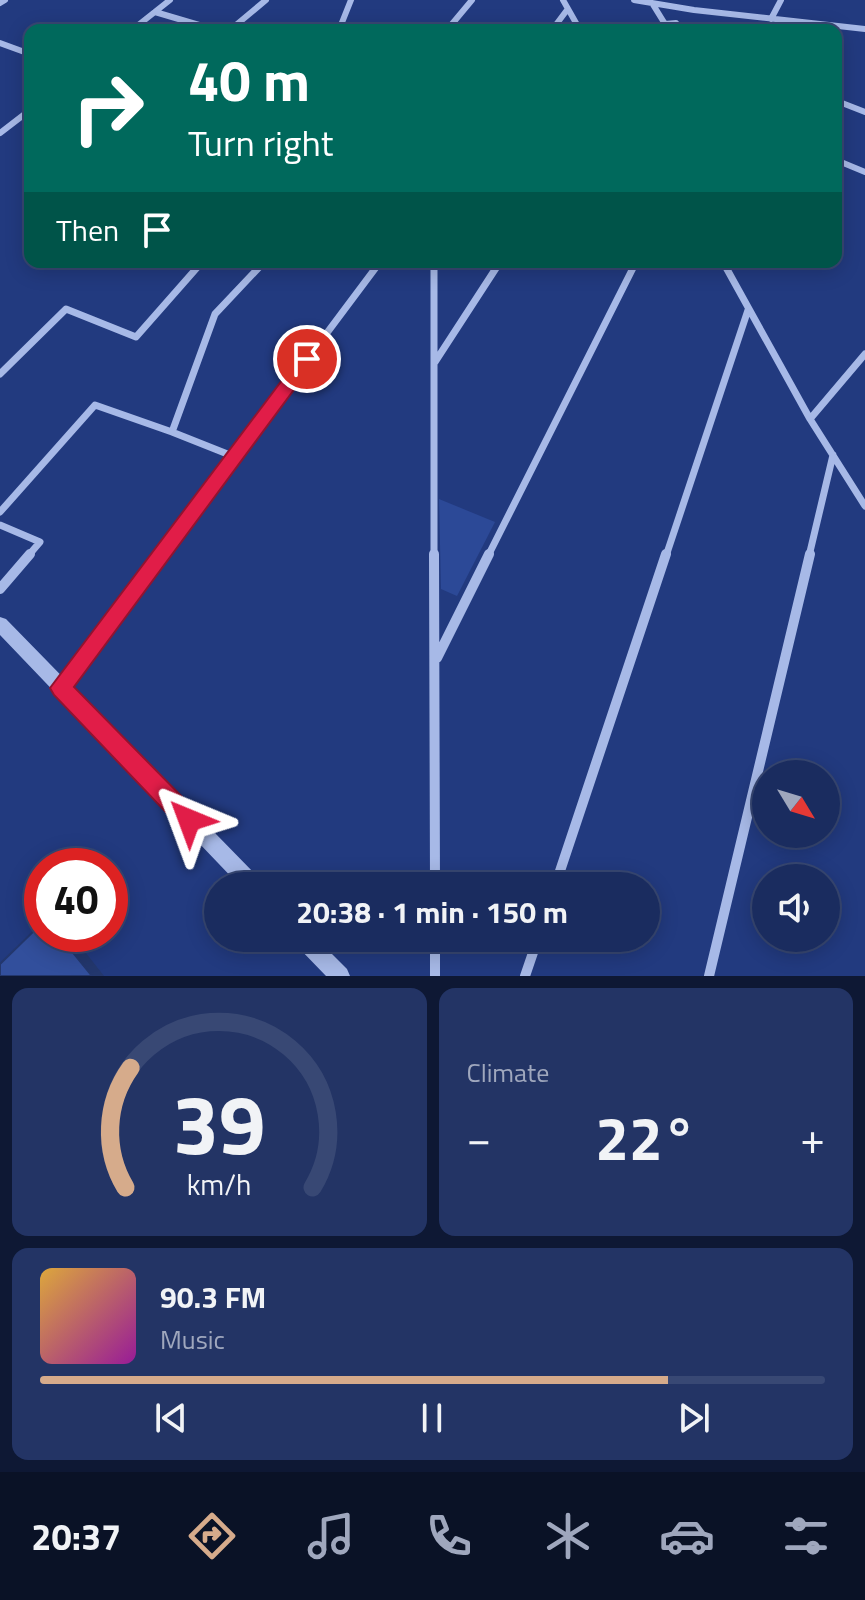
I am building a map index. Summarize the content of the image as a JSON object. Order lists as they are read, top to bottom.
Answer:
{
  "north": "bottom right",
  "page": {
    "turn": ["40 m", "Turn right"],
    "then": "Then",
    "limit": "40",
    "trip": "20:38 · 1 min · 150 m",
    "tile": "Climate",
    "heat": ["−", "22°", "+"],
    "song": ["90.3 FM", "Music"],
    "tabs": "20:37",
    "gauge": ["39", "km/h"]
  }
}
